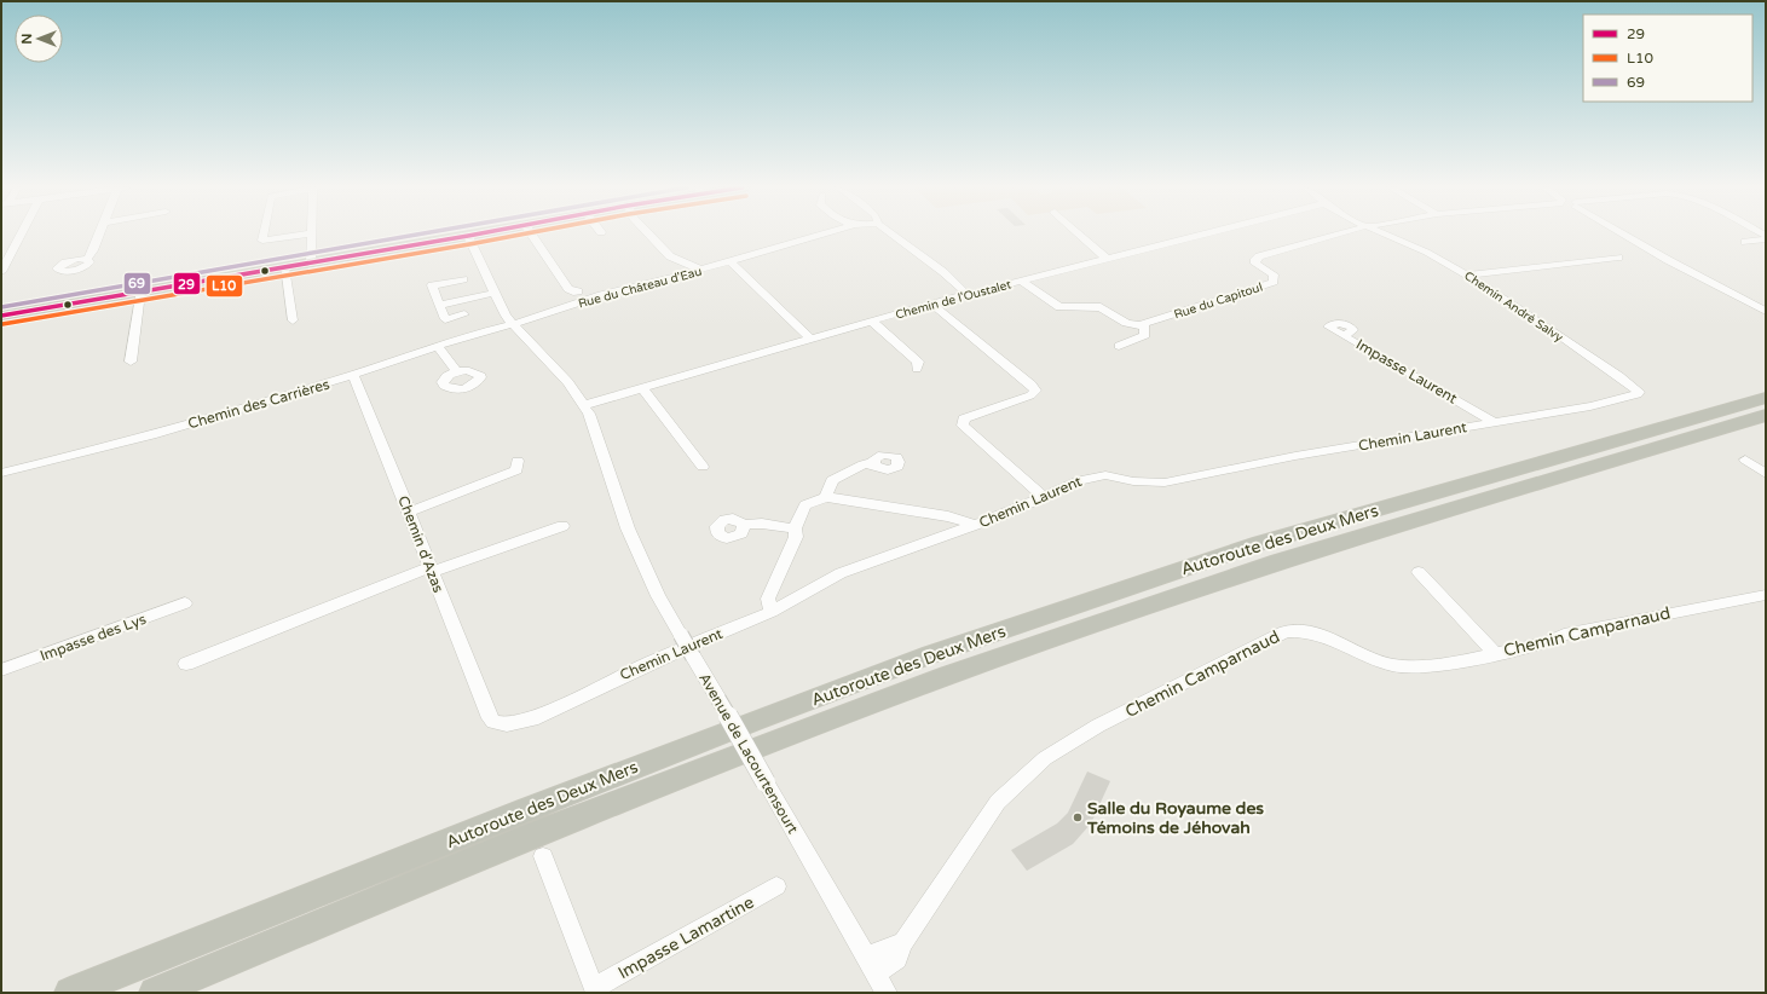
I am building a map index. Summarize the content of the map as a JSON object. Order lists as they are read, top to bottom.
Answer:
{
  "streets": {
    "highway": ["Autoroute des Deux Mers"],
    "street": [
      "Rue du Château d'Eau",
      "Chemin de l'Oustalet",
      "Rue du Capitoul",
      "Chemin André Salvy",
      "Impasse Laurent",
      "Chemin des Carrières",
      "Chemin Laurent",
      "Chemin d'Azas",
      "Chemin Camparnaud",
      "Impasse des Lys",
      "Avenue de Lacourtensourt",
      "Impasse Lamartine"
    ]
  },
  "crossings": [
    ["Rue du Château d'Eau", "Chemin des Carrières"],
    ["Rue du Château d'Eau", "Avenue de Lacourtensourt"],
    ["Chemin de l'Oustalet", "Rue du Capitoul"],
    ["Chemin de l'Oustalet", "Avenue de Lacourtensourt"],
    ["Chemin André Salvy", "Chemin Laurent"],
    ["Impasse Laurent", "Chemin Laurent"],
    ["Chemin des Carrières", "Chemin d'Azas"],
    ["Chemin des Carrières", "Avenue de Lacourtensourt"],
    ["Chemin Laurent", "Chemin d'Azas"],
    ["Chemin Camparnaud", "Avenue de Lacourtensourt"]
  ],
  "places": ["Salle du Royaume des Témoins de Jéhovah"],
  "lines": ["transit line 29", "transit line L10", "transit line 69"],
  "legend": ["29", "L10", "69"],
  "north": "left"
}
